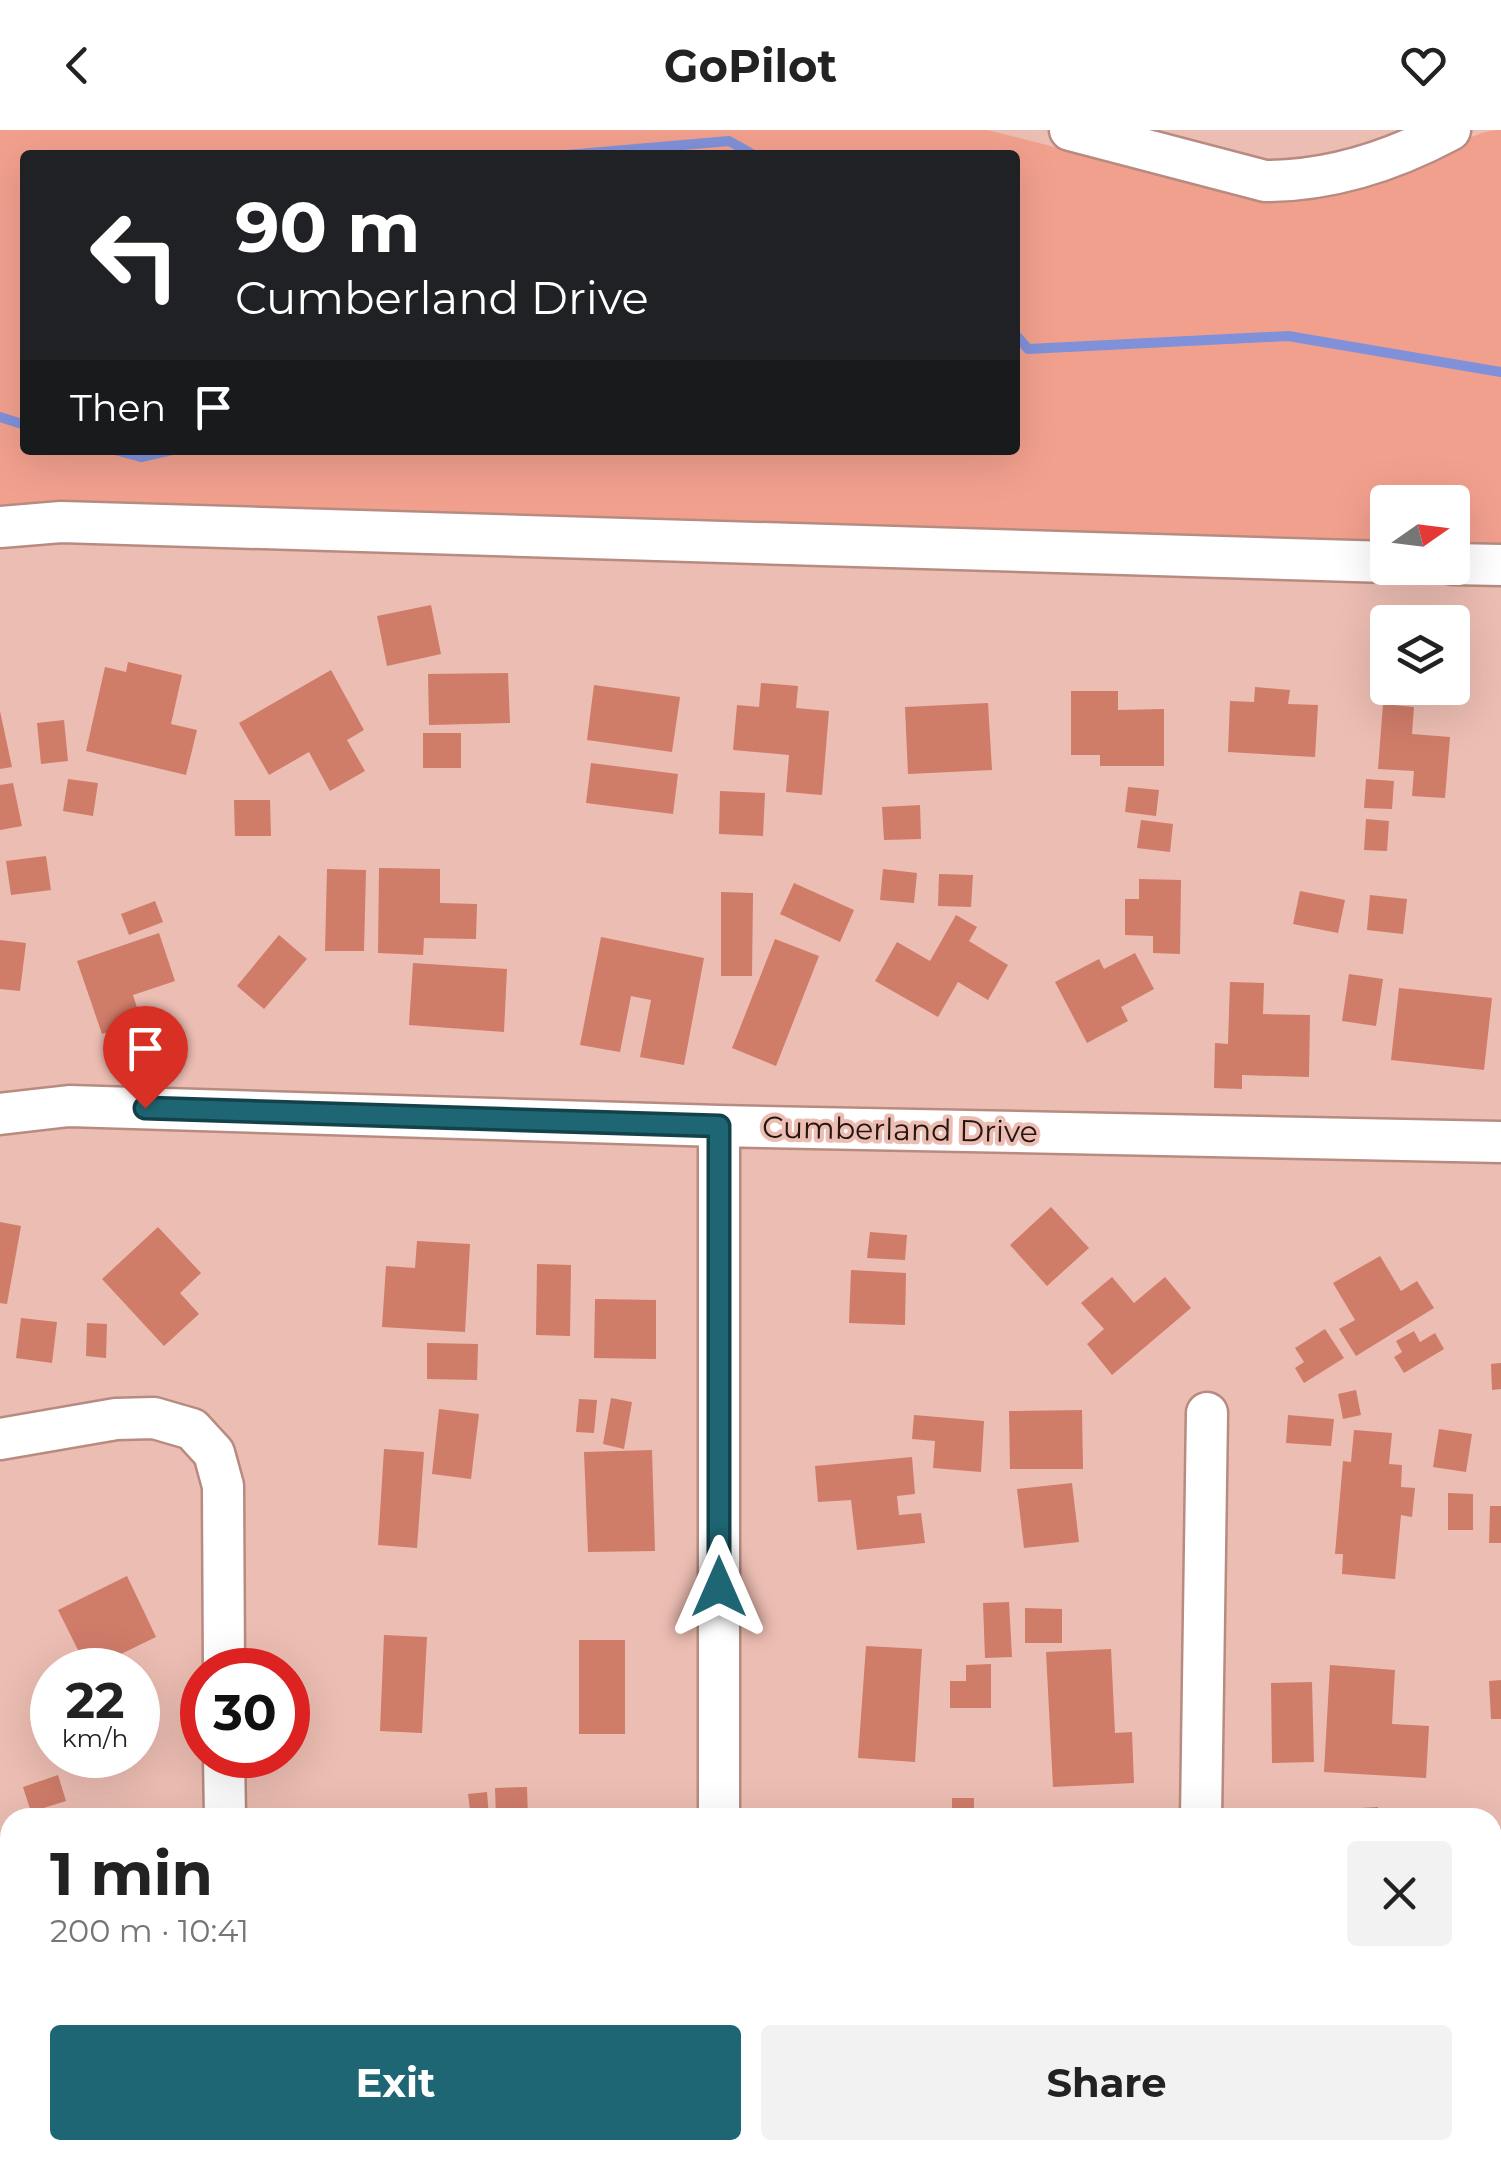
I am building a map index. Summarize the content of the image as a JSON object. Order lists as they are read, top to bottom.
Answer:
{
  "streets": {
    "street": ["Cumberland Drive"]
  },
  "north": "right",
  "page": {
    "header": "GoPilot",
    "turn": ["90 m", "Cumberland Drive"],
    "then": "Then",
    "speed": "22 km/h",
    "limit": "30",
    "heading": ["1 min", "200 m · 10:41"],
    "buttons": ["Exit", "Share"]
  }
}
